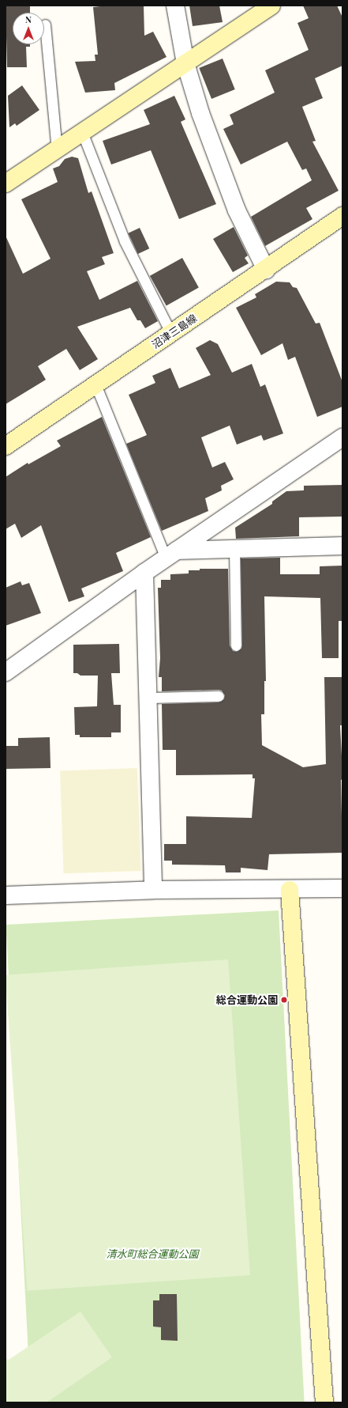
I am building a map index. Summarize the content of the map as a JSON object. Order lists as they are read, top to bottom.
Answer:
{
  "streets": {
    "street": ["沼津三島線"]
  },
  "parks": ["清水町総合運動公園"],
  "places": ["総合運動公園"],
  "north": "top"
}
